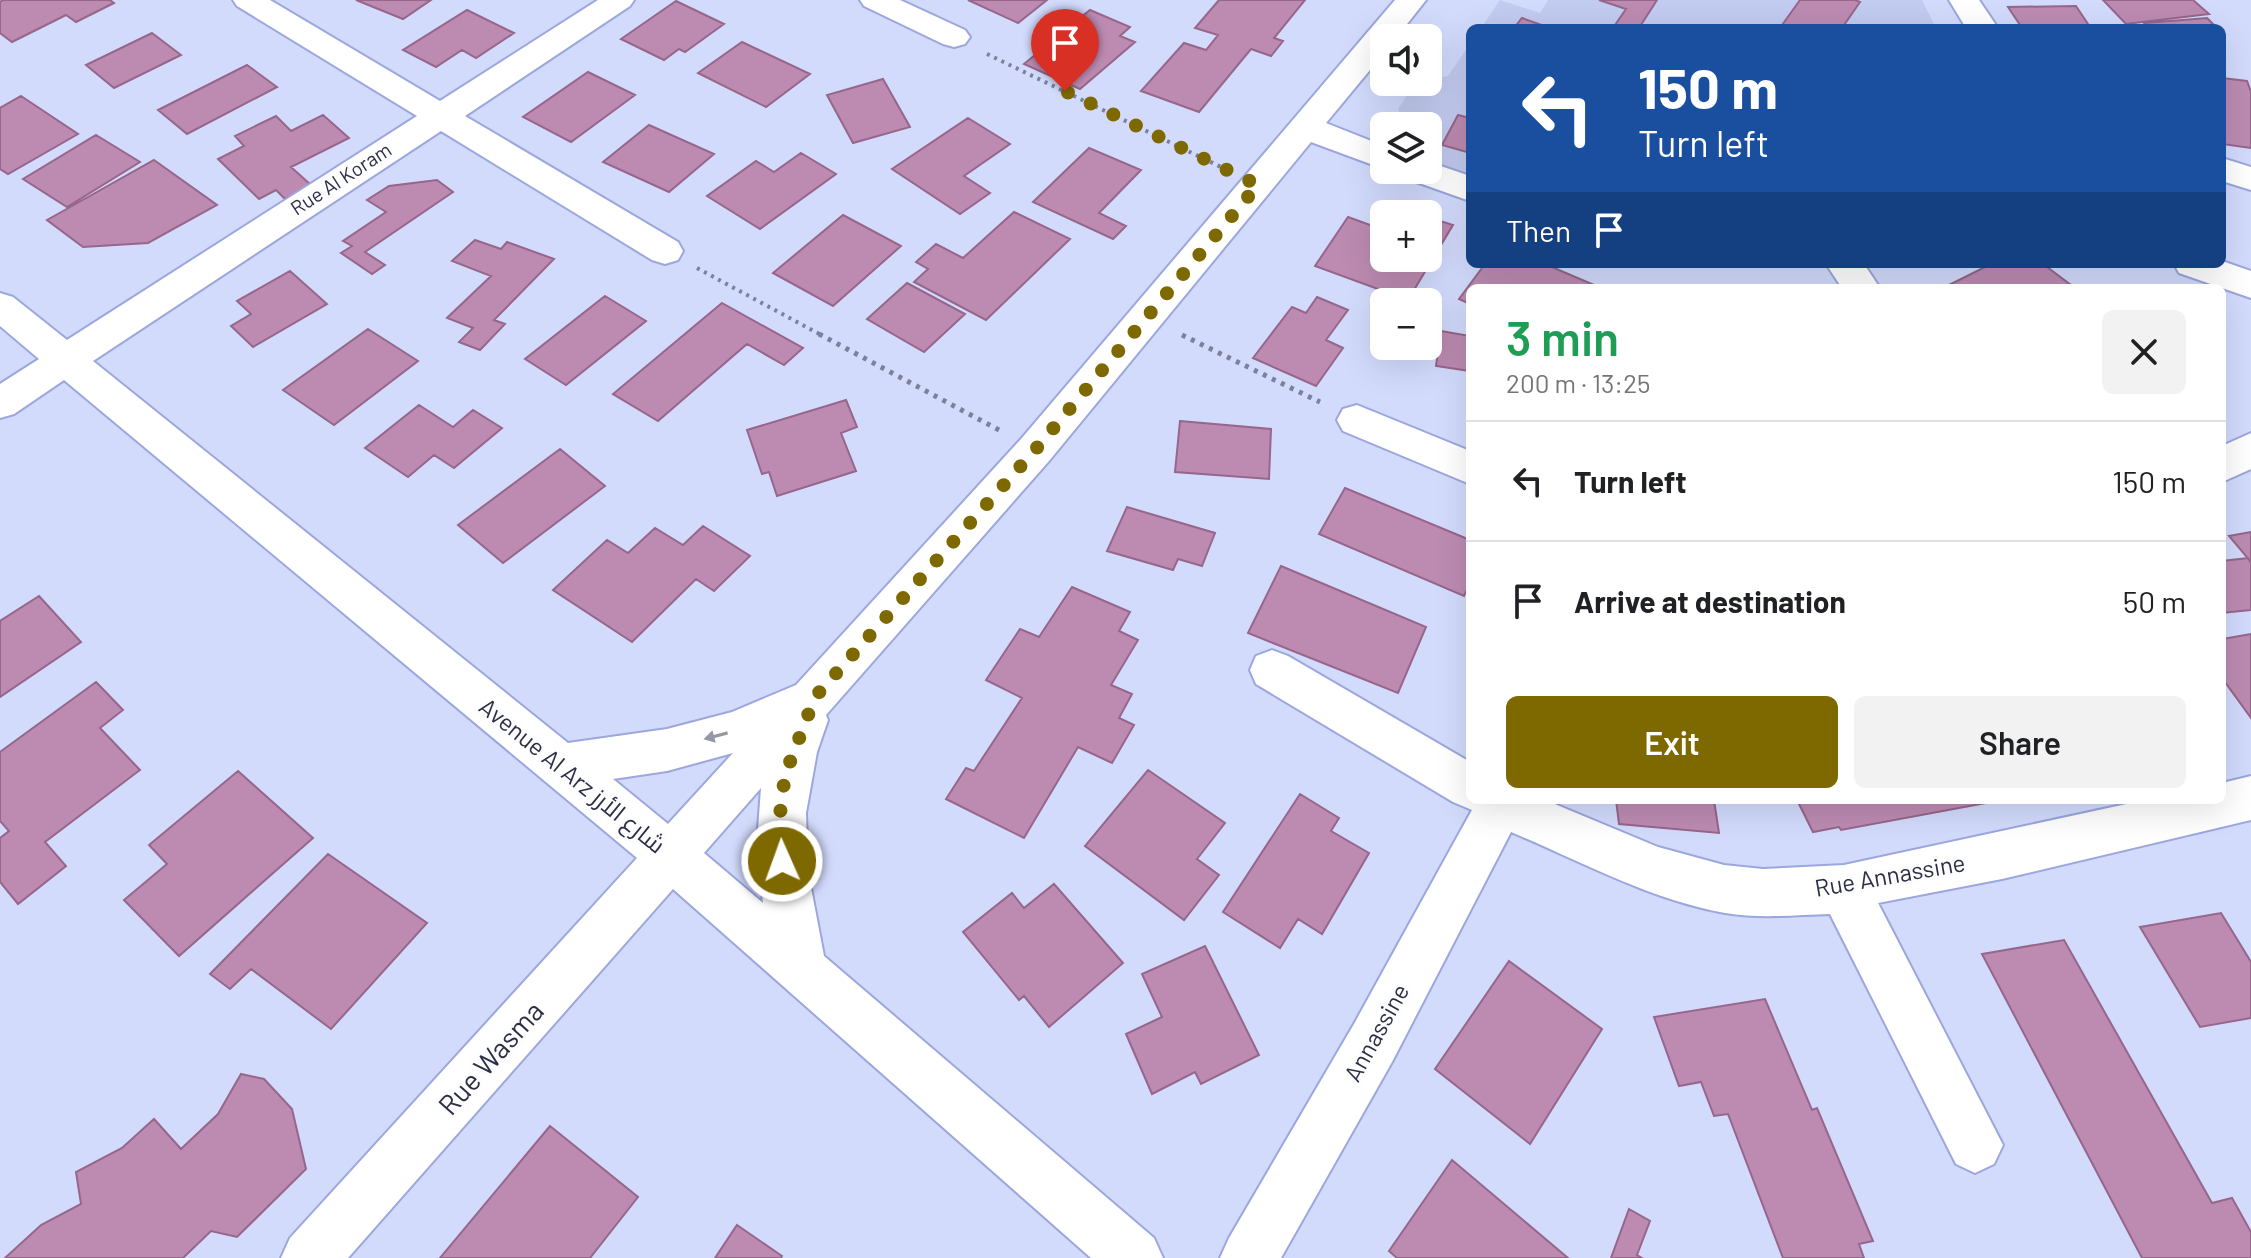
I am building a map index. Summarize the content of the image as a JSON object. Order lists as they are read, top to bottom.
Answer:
{
  "streets": {
    "street": [
      "Rue Al Koram",
      "Avenue Al Arz شارع الأرز",
      "Rue Annassine",
      "Annassine",
      "Rue Wasma"
    ]
  },
  "crossings": [
    ["Rue Al Koram", "Avenue Al Arz شارع الأرز"],
    ["Avenue Al Arz شارع الأرز", "Rue Wasma"]
  ],
  "page": {
    "map_buttons": ["+", "−"],
    "turn": ["150 m", "Turn left"],
    "then": "Then",
    "heading": ["3 min", "200 m · 13:25"],
    "list": [
      {
        "name": "Turn left",
        "value": "150 m"
      },
      {
        "name": "Arrive at destination",
        "value": "50 m"
      }
    ],
    "buttons": ["Exit", "Share"]
  }
}
